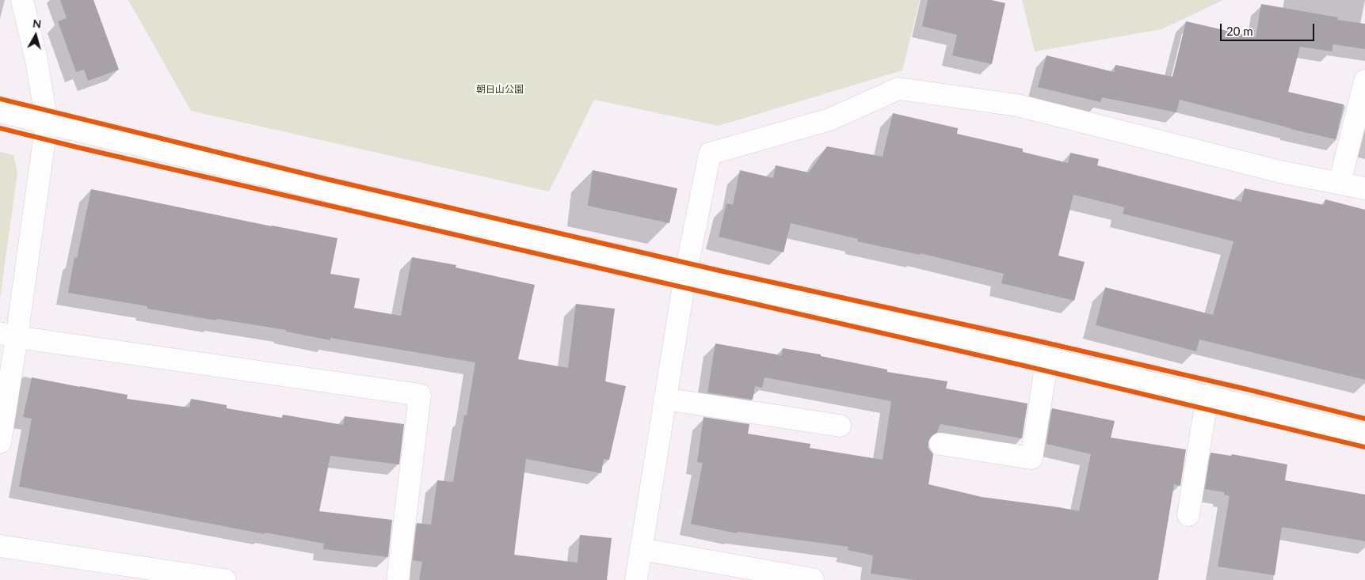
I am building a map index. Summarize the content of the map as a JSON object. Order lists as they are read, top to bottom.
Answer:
{
  "parks": ["朝日山公園"],
  "scale_bar": "20 m",
  "north": "top"
}
